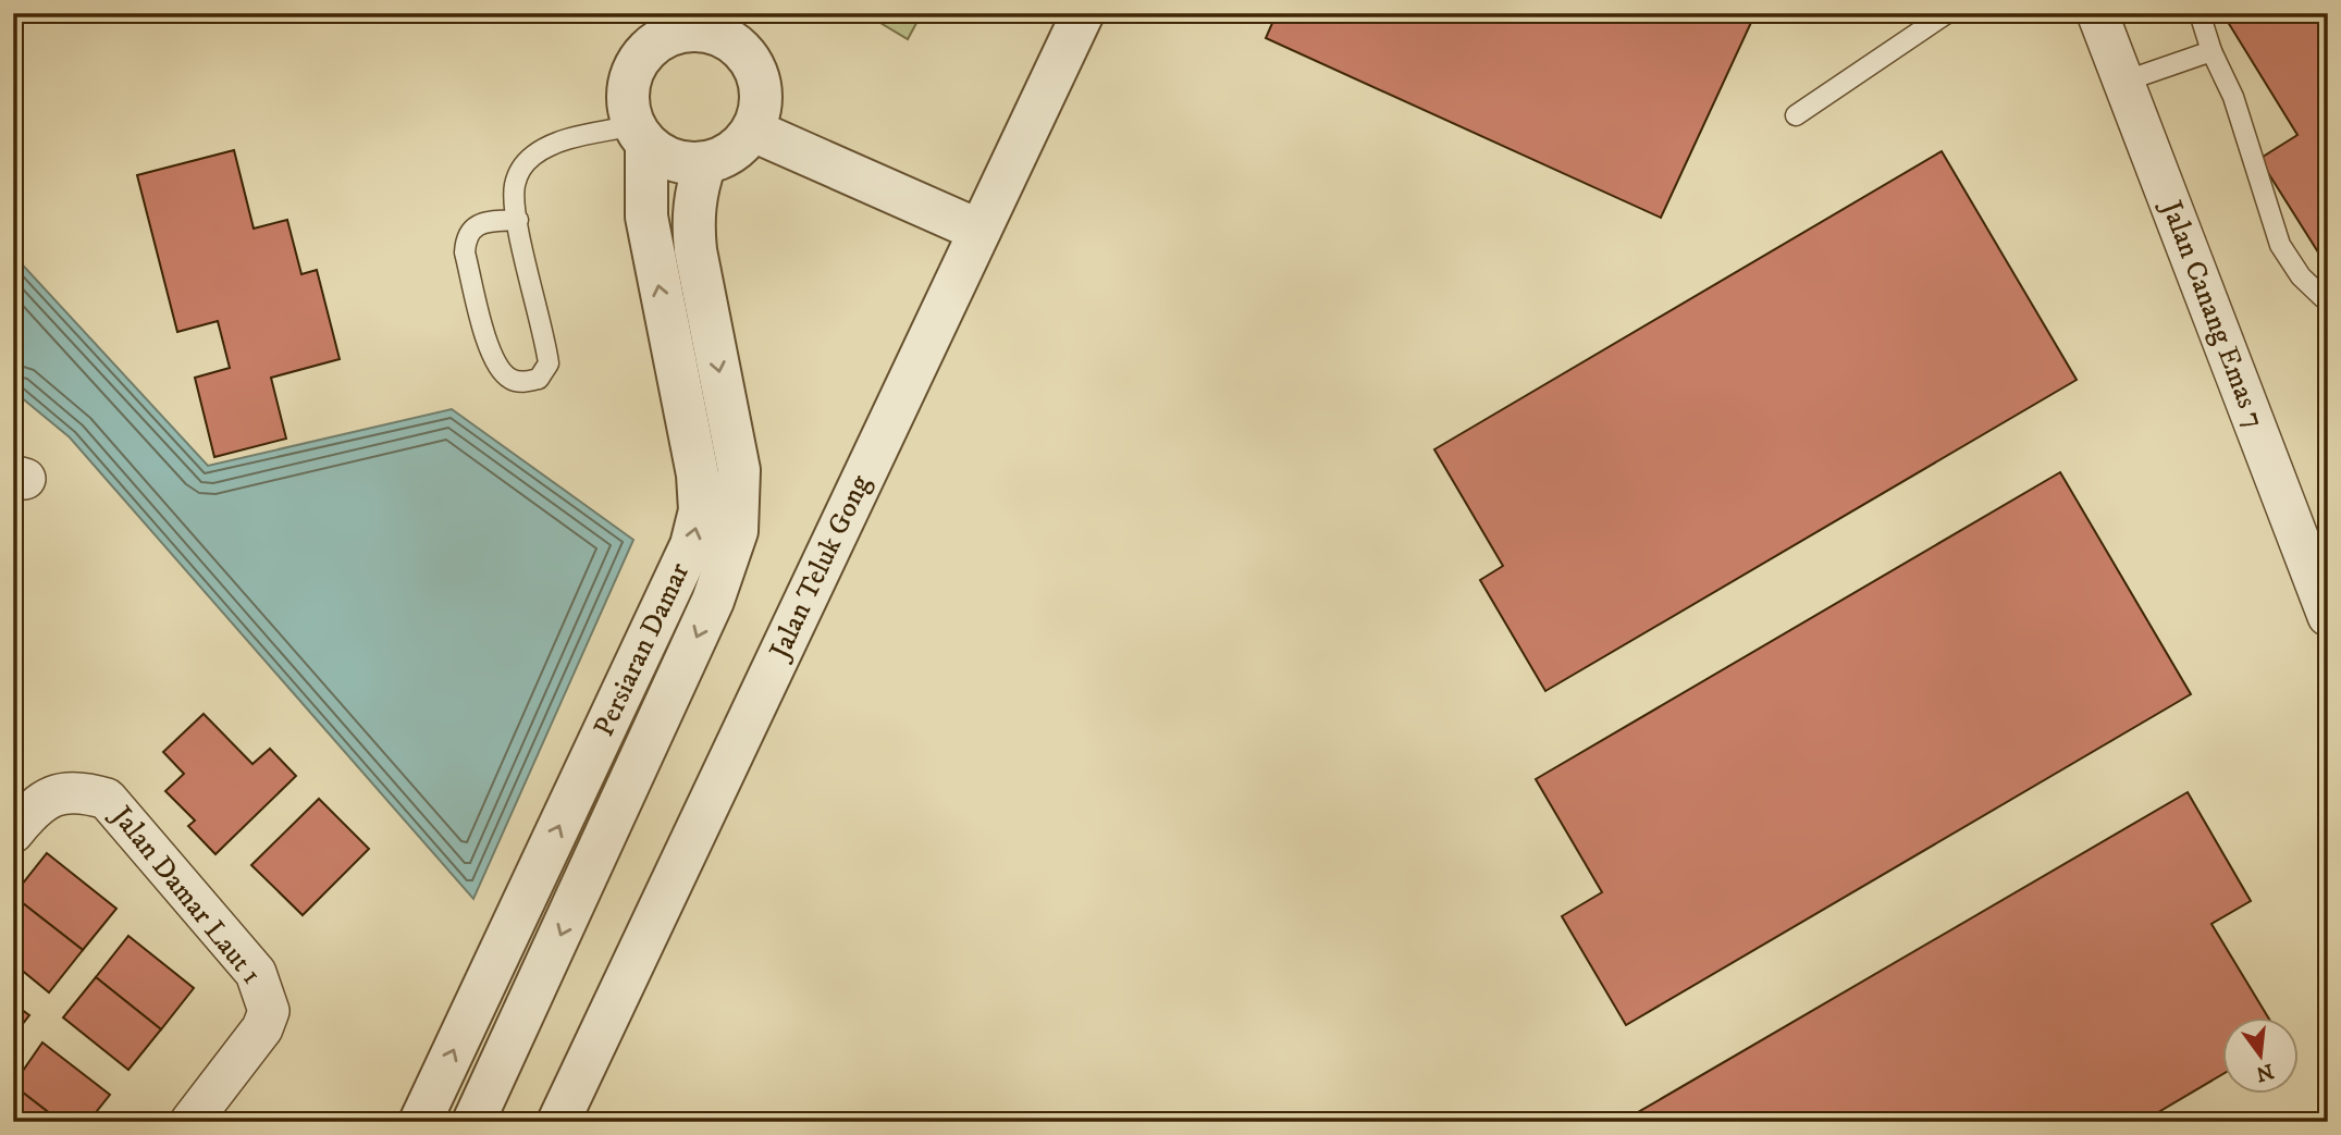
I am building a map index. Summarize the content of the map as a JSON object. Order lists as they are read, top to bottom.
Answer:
{
  "streets": {
    "street": [
      "Jalan Canang Emas 7",
      "Jalan Teluk Gong",
      "Persiaran Damar",
      "Jalan Damar Laut 1"
    ]
  },
  "north": "bottom"
}
